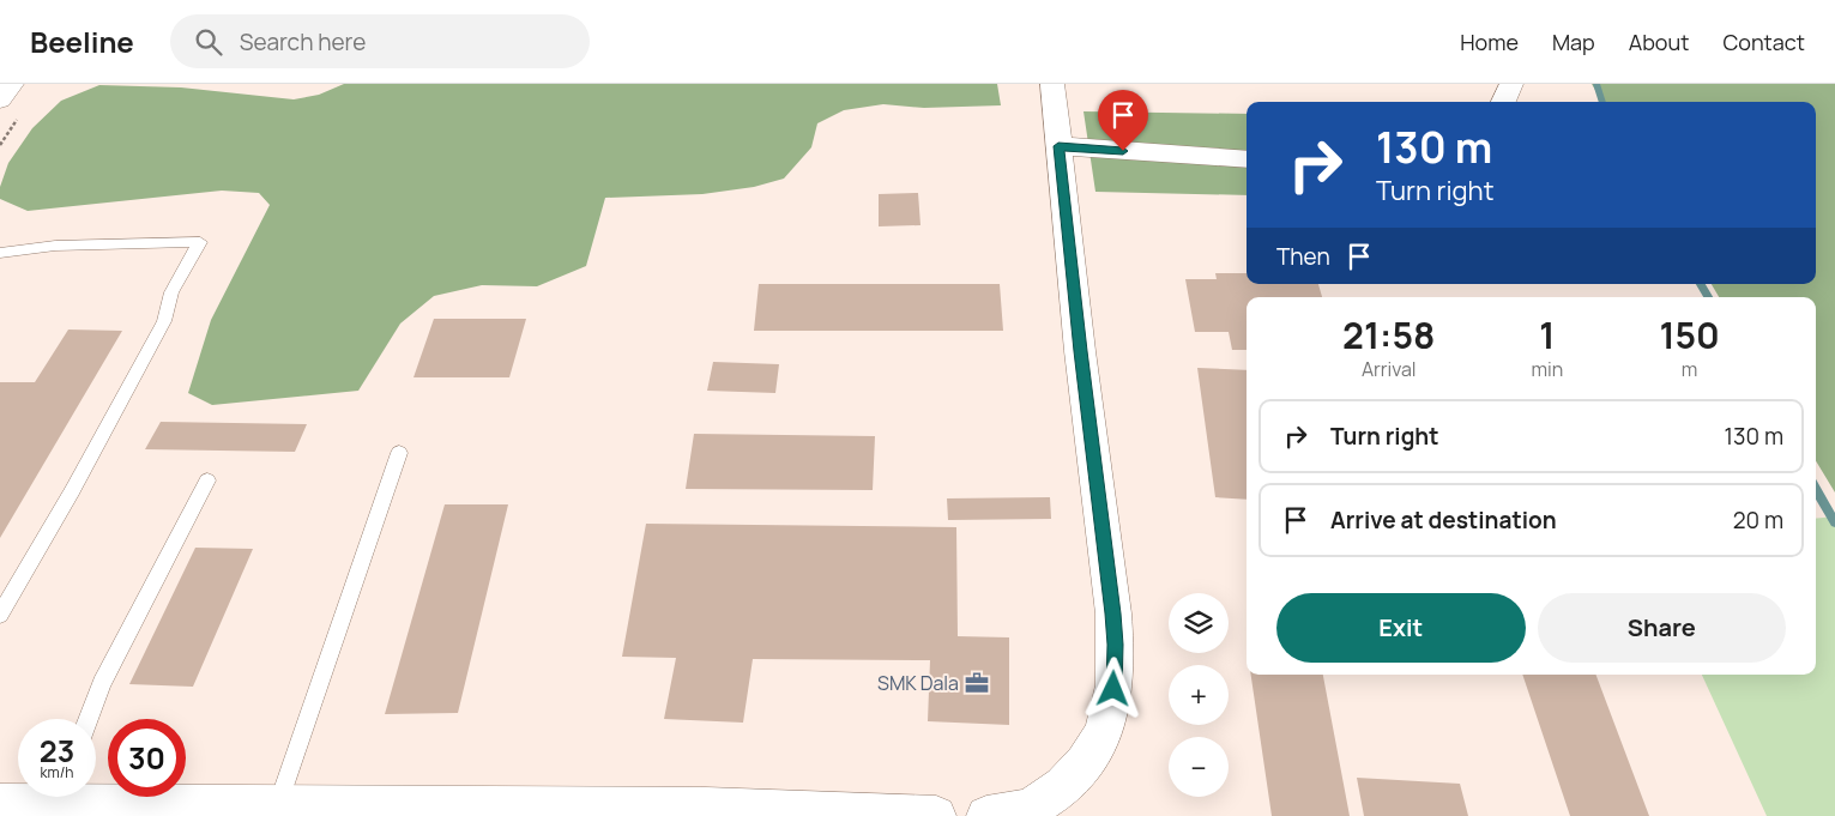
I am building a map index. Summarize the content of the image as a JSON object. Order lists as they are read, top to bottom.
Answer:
{
  "places": {
    "office": ["SMK Dala"]
  },
  "page": {
    "header": "Beeline",
    "search": "Search here",
    "nav": [
      "Home",
      "Map",
      "About",
      "Contact"
    ],
    "turn": ["130 m", "Turn right"],
    "then": "Then",
    "eta": [
      "21:58",
      "Arrival",
      "1",
      "min",
      "150",
      "m"
    ],
    "list": [
      {
        "name": "Turn right",
        "value": "130 m"
      },
      {
        "name": "Arrive at destination",
        "value": "20 m"
      }
    ],
    "buttons": ["Exit", "Share"],
    "map_buttons": ["+", "−"],
    "speed": "23 km/h",
    "limit": "30"
  }
}
